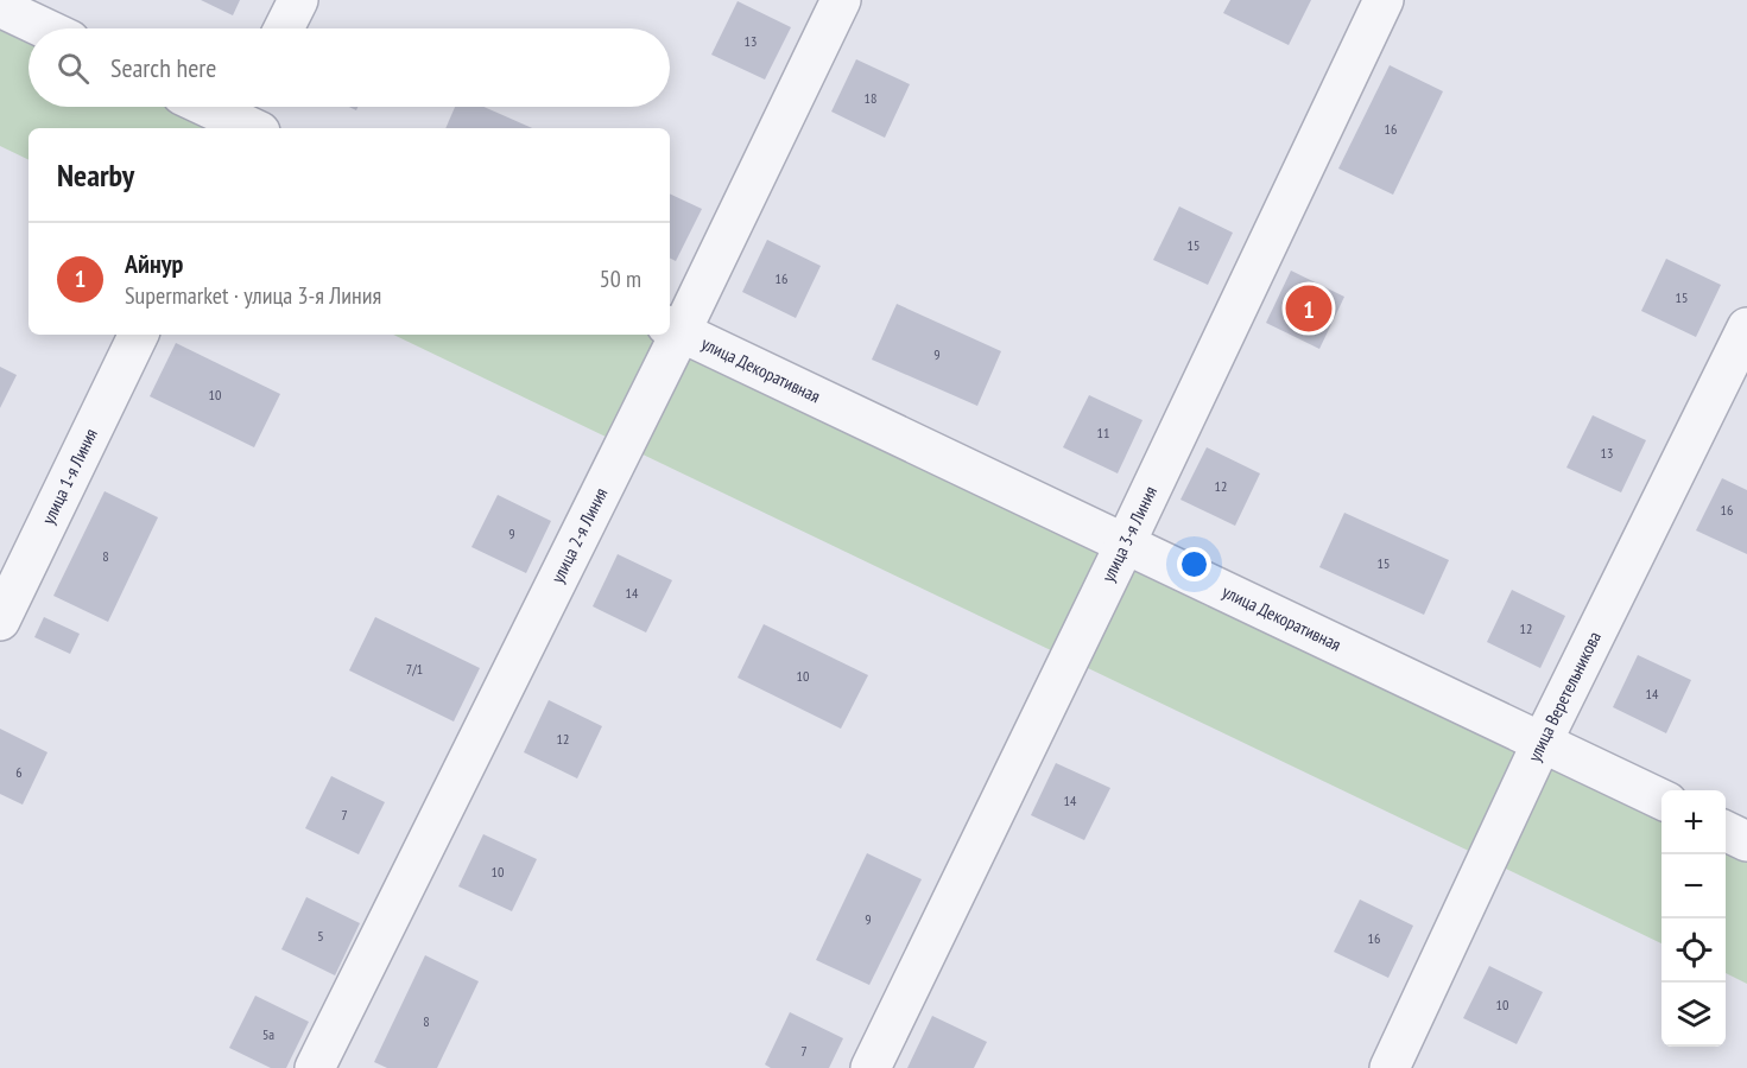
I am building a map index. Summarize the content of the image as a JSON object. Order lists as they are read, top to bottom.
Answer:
{
  "streets": {
    "street": [
      "улица Декоративная",
      "улица 1-я Линия",
      "улица 2-я Линия",
      "улица 3-я Линия",
      "улица Веретельникова"
    ]
  },
  "crossings": [
    ["улица Декоративная", "улица 2-я Линия"],
    ["улица Декоративная", "улица 3-я Линия"],
    ["улица Декоративная", "улица Веретельникова"]
  ],
  "house_numbers": [
    "13",
    "18",
    "16",
    "15",
    "16",
    "15",
    "9",
    "10",
    "11",
    "13",
    "12",
    "16",
    "9",
    "8",
    "15",
    "14",
    "12",
    "7/1",
    "10",
    "14",
    "12",
    "6",
    "14",
    "7",
    "10",
    "9",
    "5",
    "16",
    "10",
    "8",
    "5а",
    "7"
  ],
  "page": {
    "search": "Search here",
    "heading": "Nearby",
    "list": [
      {
        "mark": "1",
        "name": "Айнур",
        "note": "Supermarket · улица 3-я Линия",
        "value": "50 m"
      }
    ],
    "pins": "1",
    "map_buttons": ["+", "−"]
  }
}
